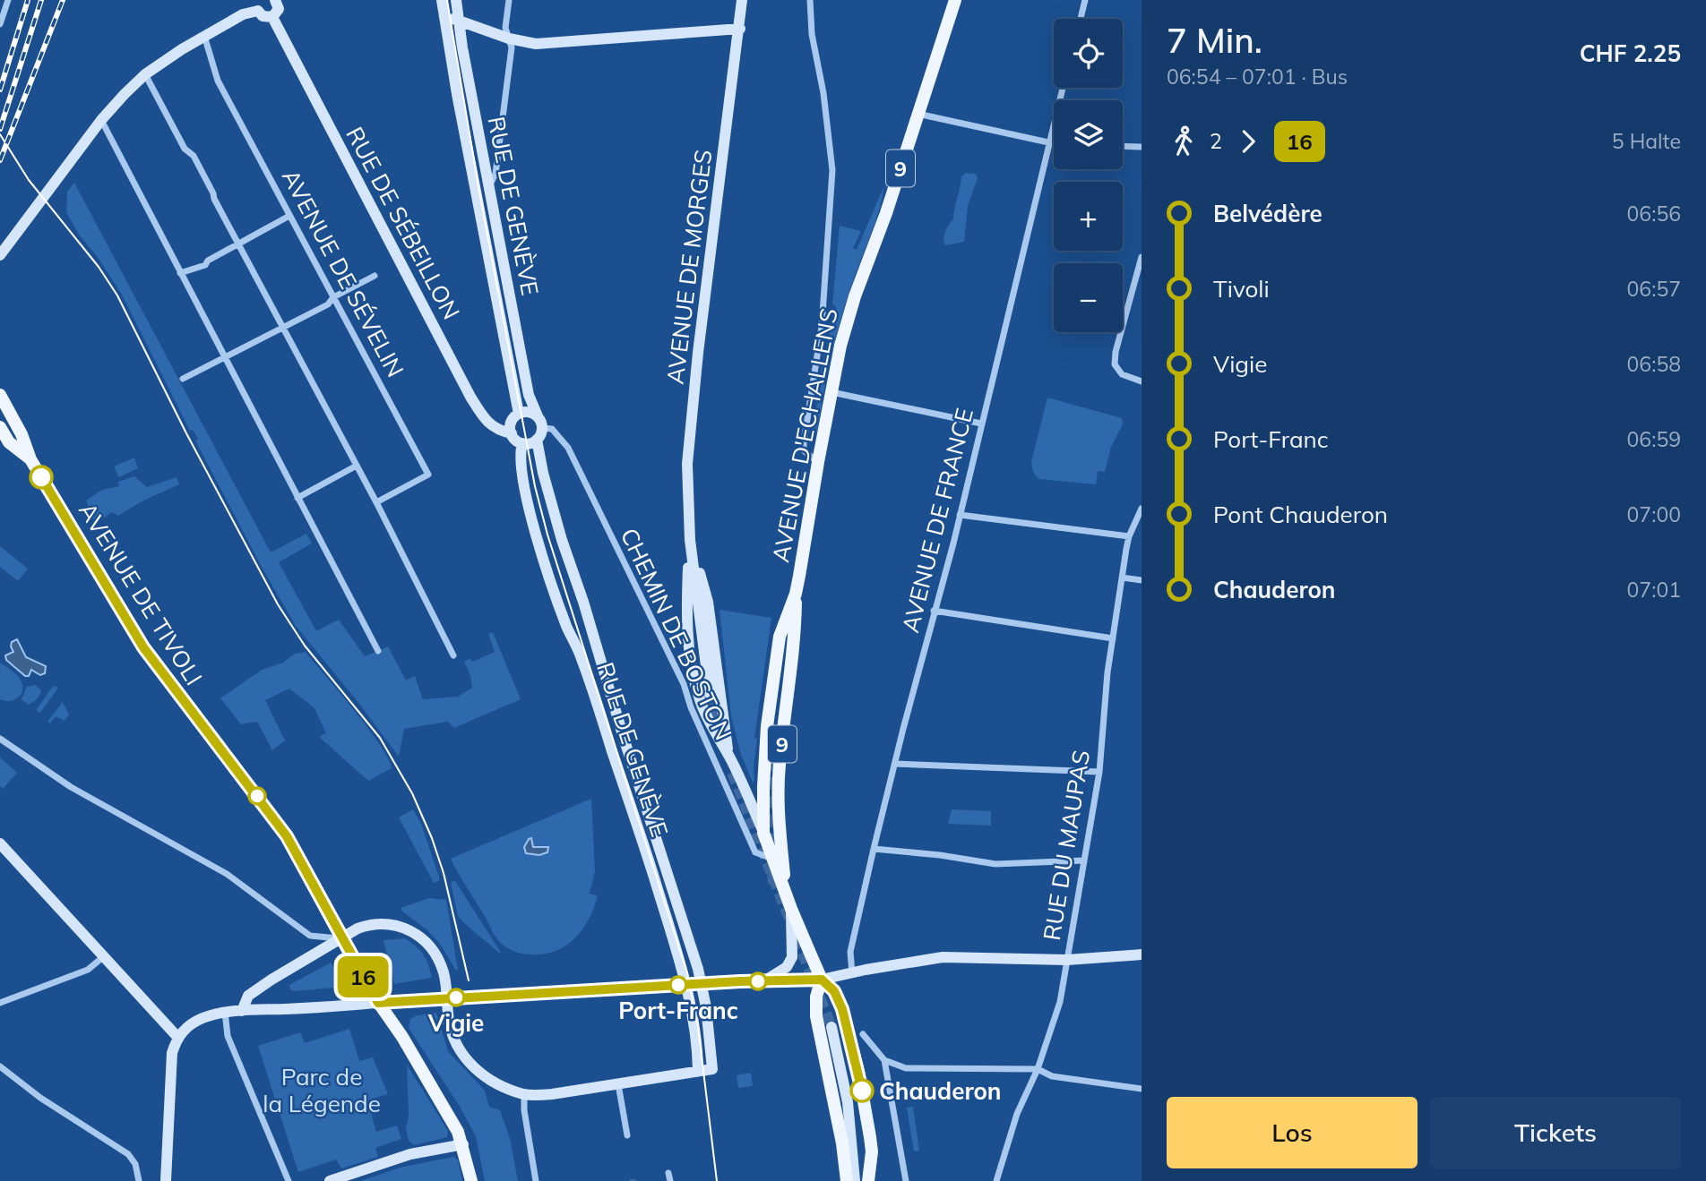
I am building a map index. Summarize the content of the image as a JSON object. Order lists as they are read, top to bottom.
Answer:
{
  "streets": {
    "main road": ["9", "AVENUE D'ECHALLENS", "AVENUE DE TIVOLI"],
    "street": [
      "RUE DE GENÈVE",
      "RUE DE SÉBEILLON",
      "AVENUE DE MORGES",
      "AVENUE DE SÉVELIN",
      "AVENUE DE FRANCE",
      "CHEMIN DE BOSTON",
      "RUE DU MAUPAS"
    ]
  },
  "crossings": [
    ["9", "AVENUE D'ECHALLENS"],
    ["RUE DE GENÈVE", "RUE DE SÉBEILLON"],
    ["RUE DE GENÈVE", "CHEMIN DE BOSTON"],
    ["RUE DE SÉBEILLON", "CHEMIN DE BOSTON"],
    ["AVENUE DE MORGES", "AVENUE D'ECHALLENS"],
    ["AVENUE D'ECHALLENS", "CHEMIN DE BOSTON"]
  ],
  "parks": ["Parc de la Légende"],
  "places": ["Port-Franc", "Vigie", "Chauderon"],
  "lines": ["bus line 16"],
  "page": {
    "on_map": "16",
    "heading": ["7 Min.", "06:54 – 07:01 · Bus", "CHF 2.25"],
    "map_buttons": ["+", "−"],
    "legs": ["2", "16", "5 Halte"],
    "list": [
      {
        "name": "Belvédère",
        "value": "06:56"
      },
      {
        "name": "Tivoli",
        "value": "06:57"
      },
      {
        "name": "Vigie",
        "value": "06:58"
      },
      {
        "name": "Port-Franc",
        "value": "06:59"
      },
      {
        "name": "Pont Chauderon",
        "value": "07:00"
      },
      {
        "name": "Chauderon",
        "value": "07:01"
      }
    ],
    "buttons": ["Los", "Tickets"]
  }
}
